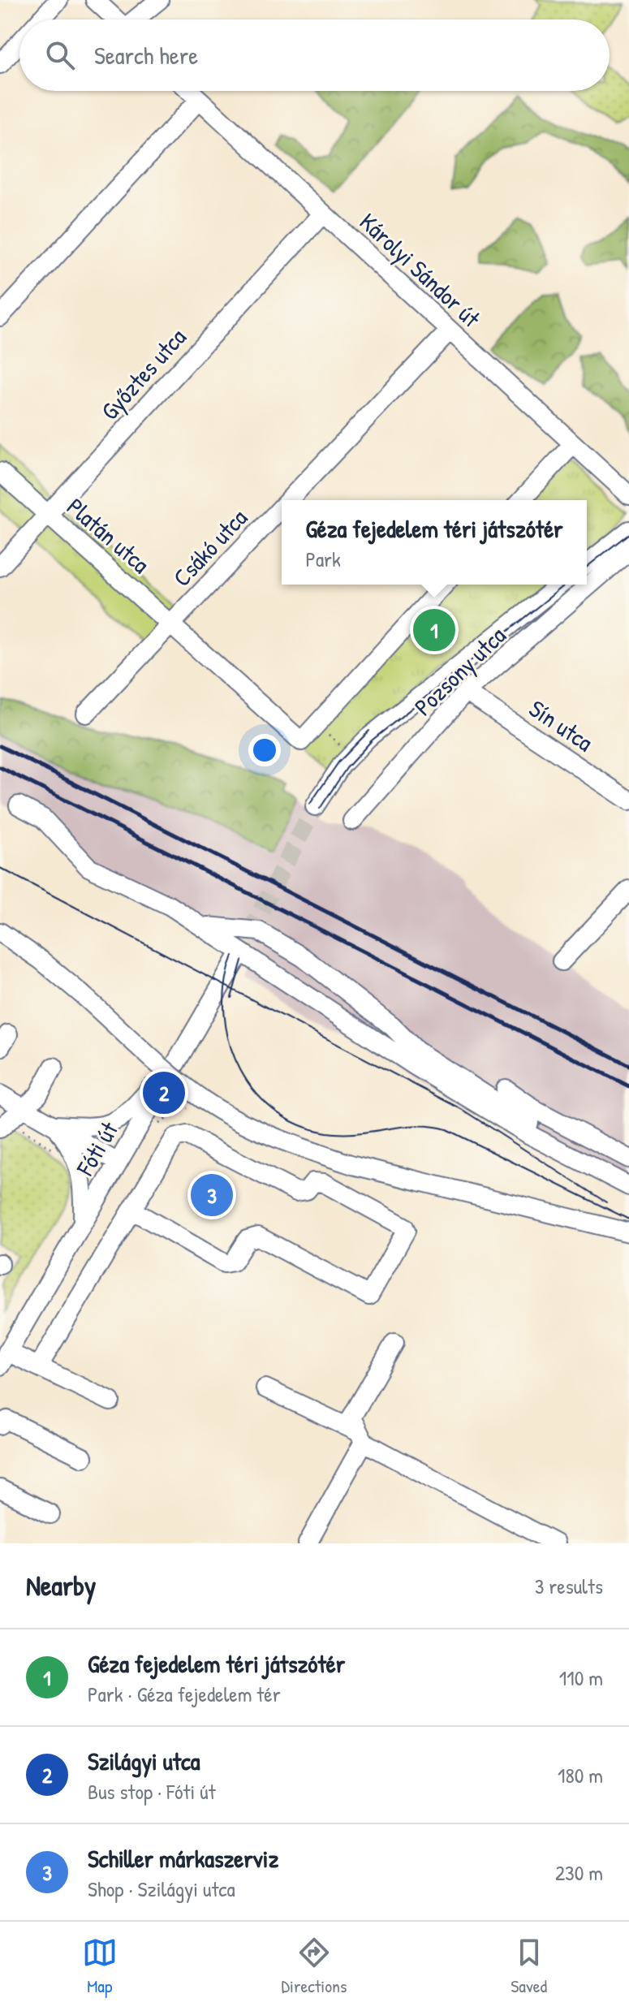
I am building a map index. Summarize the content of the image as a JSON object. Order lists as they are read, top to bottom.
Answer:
{
  "streets": {
    "street": [
      "Károlyi Sándor út",
      "Győztes utca",
      "Platán utca",
      "Csákó utca",
      "Pozsony utca",
      "Sín utca",
      "Fóti út"
    ]
  },
  "crossings": [
    ["Károlyi Sándor út", "Győztes utca"],
    ["Károlyi Sándor út", "Csákó utca"],
    ["Győztes utca", "Platán utca"],
    ["Platán utca", "Csákó utca"],
    ["Pozsony utca", "Sín utca"]
  ],
  "page": {
    "search": "Search here",
    "popup": ["Géza fejedelem téri játszótér", "Park"],
    "pins": ["1", "2", "3"],
    "heading": ["Nearby", "3 results"],
    "list": [
      {
        "mark": "1",
        "name": "Géza fejedelem téri játszótér",
        "note": "Park · Géza fejedelem tér",
        "value": "110 m"
      },
      {
        "mark": "2",
        "name": "Szilágyi utca",
        "note": "Bus stop · Fóti út",
        "value": "180 m"
      },
      {
        "mark": "3",
        "name": "Schiller márkaszerviz",
        "note": "Shop · Szilágyi utca",
        "value": "230 m"
      }
    ],
    "nav": ["Map", "Directions", "Saved"]
  }
}
